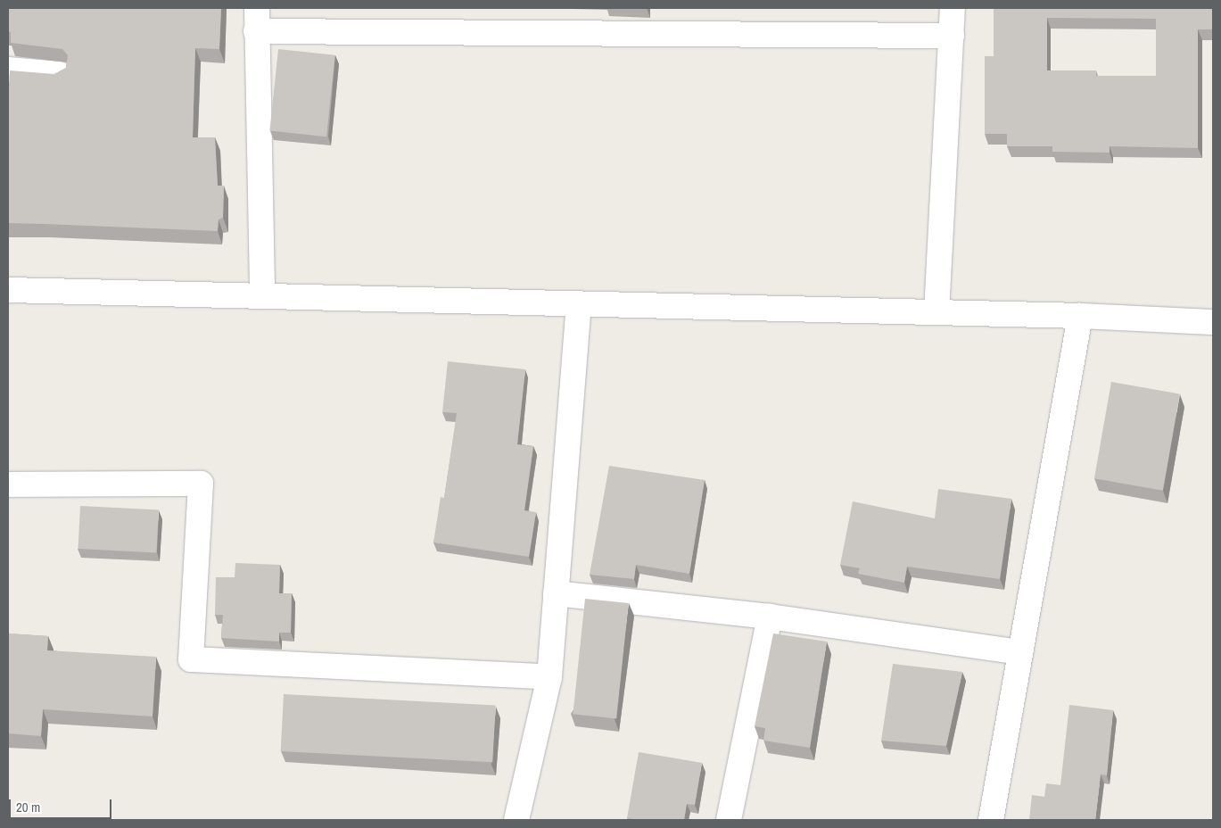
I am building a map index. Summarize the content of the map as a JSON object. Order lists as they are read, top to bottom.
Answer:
{
  "scale_bar": "20 m"
}
